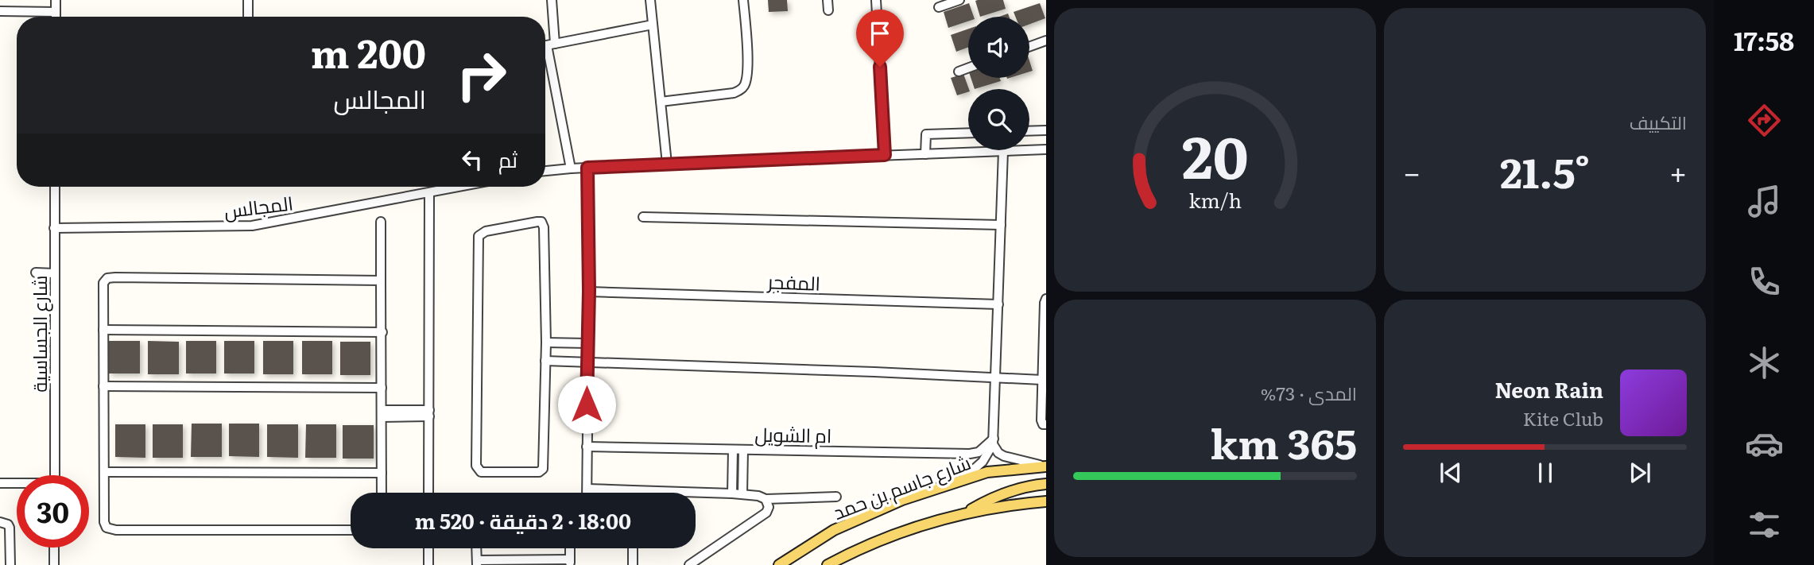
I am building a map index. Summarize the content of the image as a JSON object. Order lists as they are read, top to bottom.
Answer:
{
  "streets": {
    "main road": ["شارع جاسم بن حمد"],
    "street": [
      "المجالس",
      "المفجر",
      "شارع الجساسية",
      "ام الشويل"
    ]
  },
  "crossings": [
    ["المجالس", "شارع الجساسية"]
  ],
  "page": {
    "tabs": "17:58",
    "tile": [
      "التكييف",
      ["المدى · 73%", "365 km"]
    ],
    "turn": ["200 m", "المجالس"],
    "then": "ثم",
    "heat": ["−", "21.5°", "+"],
    "song": ["Neon Rain", "Kite Club"],
    "limit": "30",
    "trip": "18:00 · 2 دقيقة · 520 m",
    "gauge": ["20", "km/h"]
  }
}
